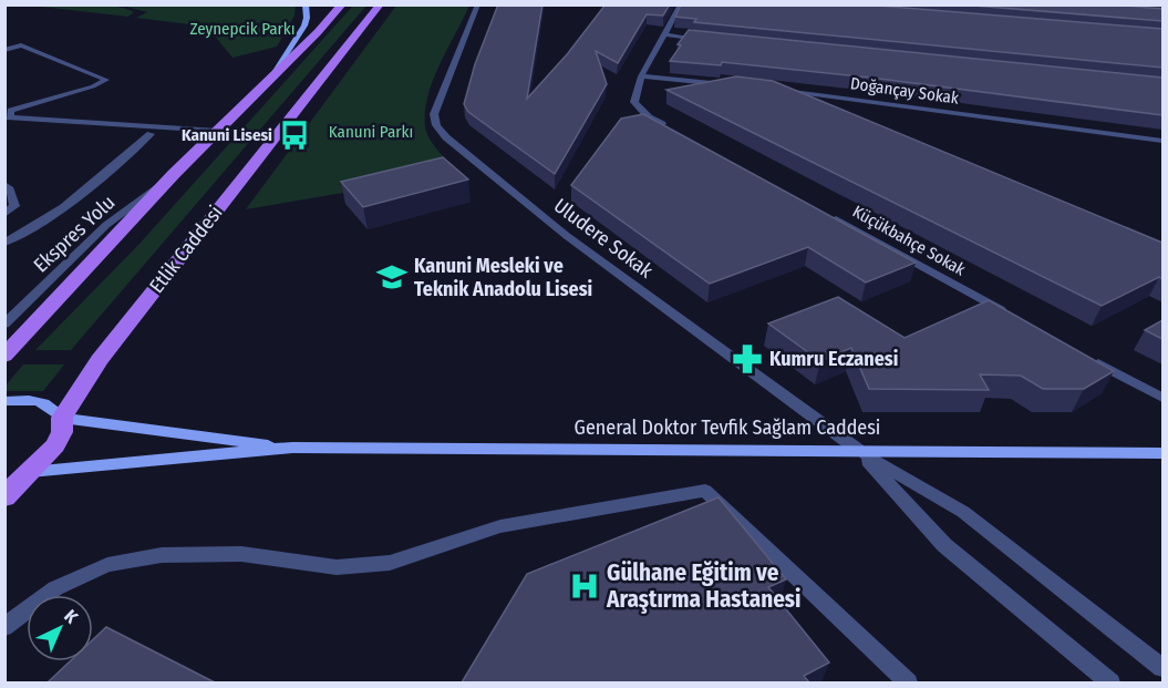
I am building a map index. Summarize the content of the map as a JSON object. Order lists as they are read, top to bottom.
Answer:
{
  "streets": {
    "main road": ["Etlik Caddesi", "General Doktor Tevfik Sağlam Caddesi"],
    "street": [
      "Doğançay Sokak",
      "Ekspres Yolu",
      "Uludere Sokak",
      "Küçükbahçe Sokak"
    ]
  },
  "crossings": [
    ["Uludere Sokak", "General Doktor Tevfik Sağlam Caddesi"],
    ["Etlik Caddesi", "General Doktor Tevfik Sağlam Caddesi"]
  ],
  "parks": ["Zeynepcik Parkı", "Kanuni Parkı"],
  "places": {
    "bus stop": ["Kanuni Lisesi"],
    "school or university": ["Kanuni Mesleki ve Teknik Anadolu Lisesi"],
    "pharmacy": ["Kumru Eczanesi"],
    "hospital": ["Gülhane Eğitim ve Araştırma Hastanesi"]
  },
  "north": "top right"
}
